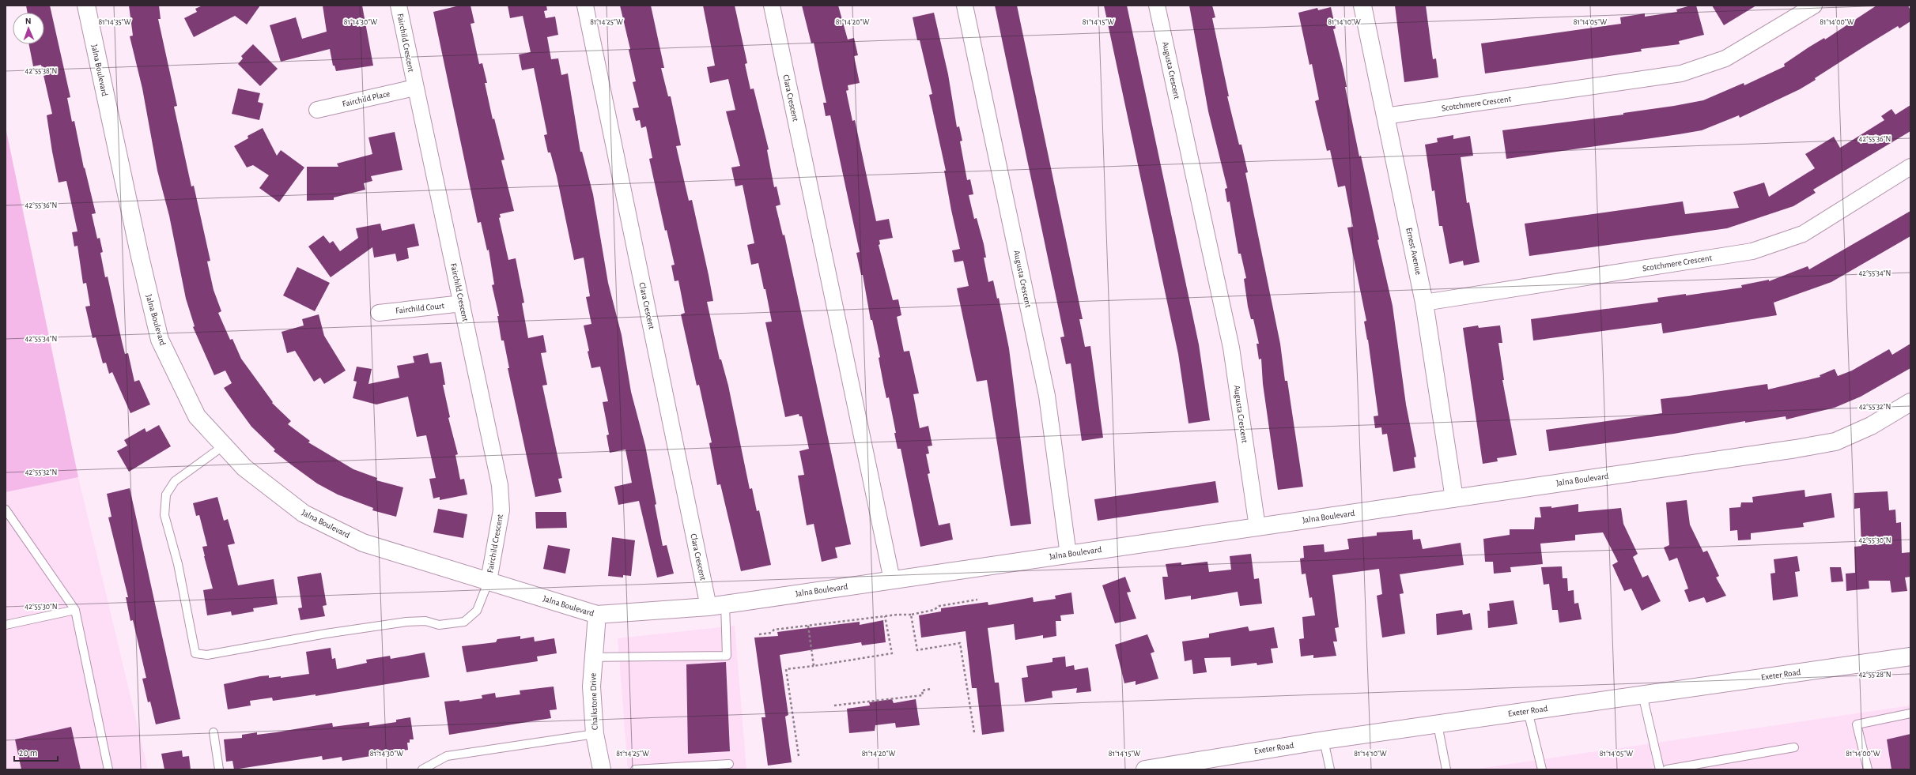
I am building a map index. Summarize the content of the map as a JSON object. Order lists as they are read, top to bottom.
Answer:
{
  "streets": {
    "street": [
      "Fairchild Crescent",
      "Jalna Boulevard",
      "Augusta Crescent",
      "Clara Crescent",
      "Fairchild Place",
      "Scotchmere Crescent",
      "Ernest Avenue",
      "Fairchild Court",
      "Exeter Road",
      "Chalkstone Drive"
    ]
  },
  "crossings": [
    ["Fairchild Crescent", "Jalna Boulevard"],
    ["Fairchild Crescent", "Fairchild Place"],
    ["Fairchild Crescent", "Fairchild Court"],
    ["Jalna Boulevard", "Augusta Crescent"],
    ["Jalna Boulevard", "Clara Crescent"],
    ["Jalna Boulevard", "Ernest Avenue"],
    ["Jalna Boulevard", "Chalkstone Drive"],
    ["Scotchmere Crescent", "Ernest Avenue"]
  ],
  "scale_bar": "20 m",
  "north": "top",
  "coordinates": [
    "81°14'35\"W",
    "81°14'30\"W",
    "81°14'25\"W",
    "81°14'20\"W",
    "81°14'15\"W",
    "81°14'10\"W",
    "81°14'05\"W",
    "81°14'00\"W",
    "42°55'38\"N",
    "42°55'36\"N",
    "42°55'34\"N",
    "42°55'32\"N",
    "42°55'30\"N",
    "42°55'28\"N"
  ]
}
